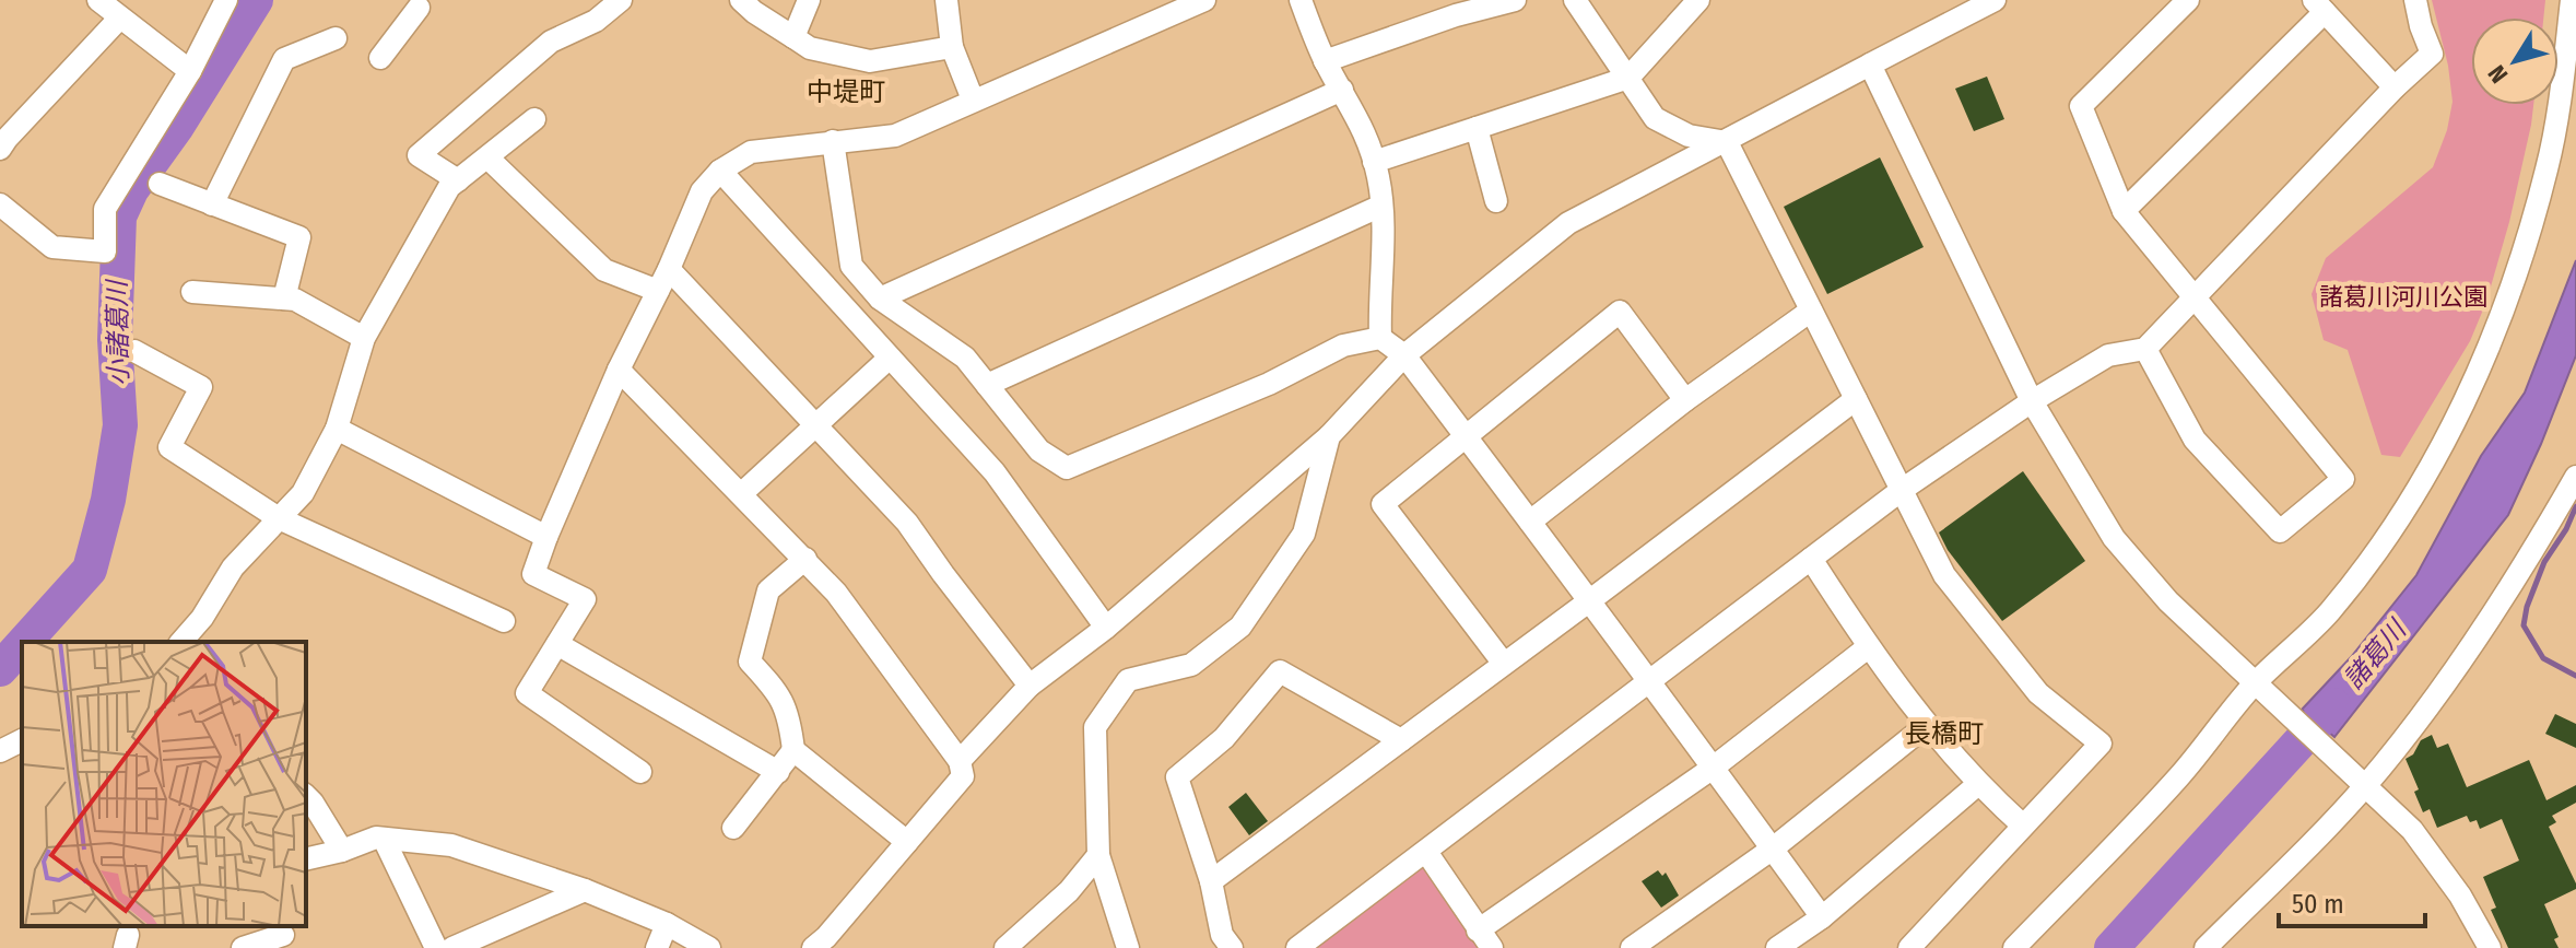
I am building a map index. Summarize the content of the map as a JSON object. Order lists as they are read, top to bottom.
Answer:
{
  "districts": ["中堤町", "長橋町"],
  "water": ["小諸葛川", "諸葛川"],
  "parks": ["諸葛川河川公園"],
  "scale_bar": "50 m",
  "north": "bottom left"
}
